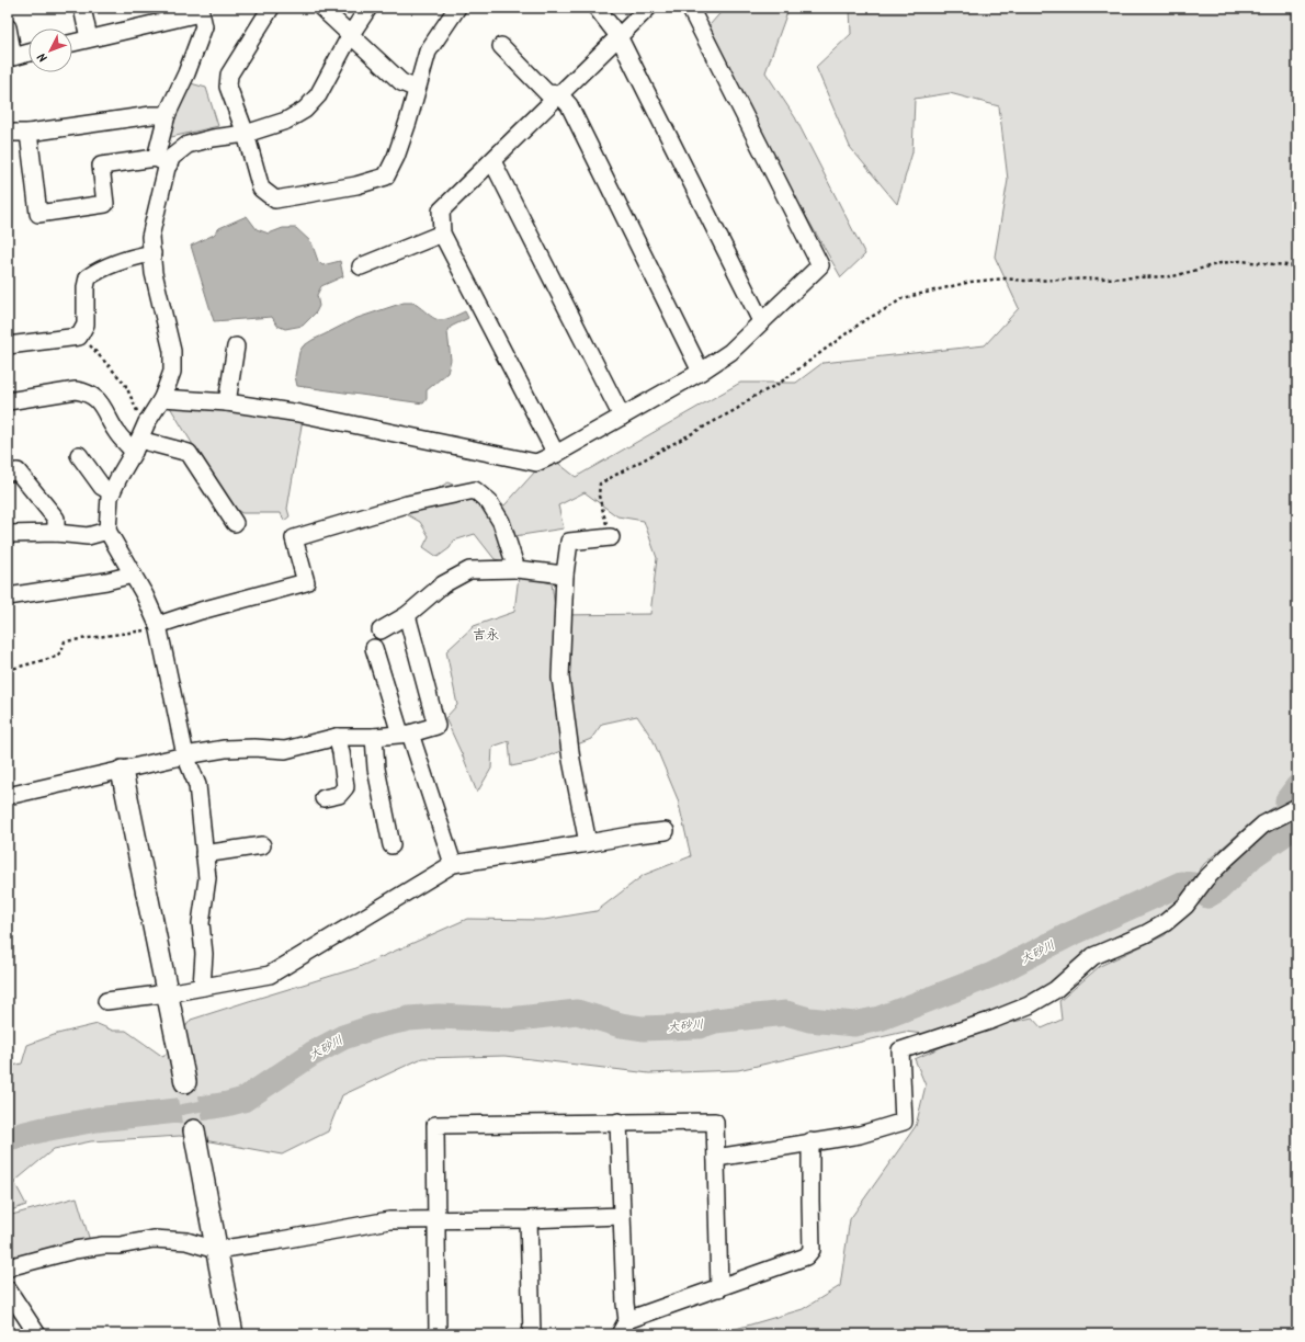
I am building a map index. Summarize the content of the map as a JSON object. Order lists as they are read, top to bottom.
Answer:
{
  "districts": ["吉永"],
  "water": ["大砂川"],
  "north": "bottom left"
}
